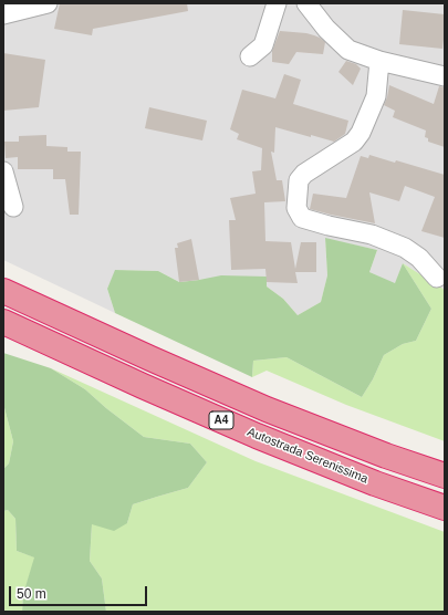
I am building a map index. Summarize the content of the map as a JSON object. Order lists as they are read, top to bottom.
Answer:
{
  "streets": {
    "highway": ["A4", "Autostrada Serenissima"]
  },
  "scale_bar": "50 m"
}
